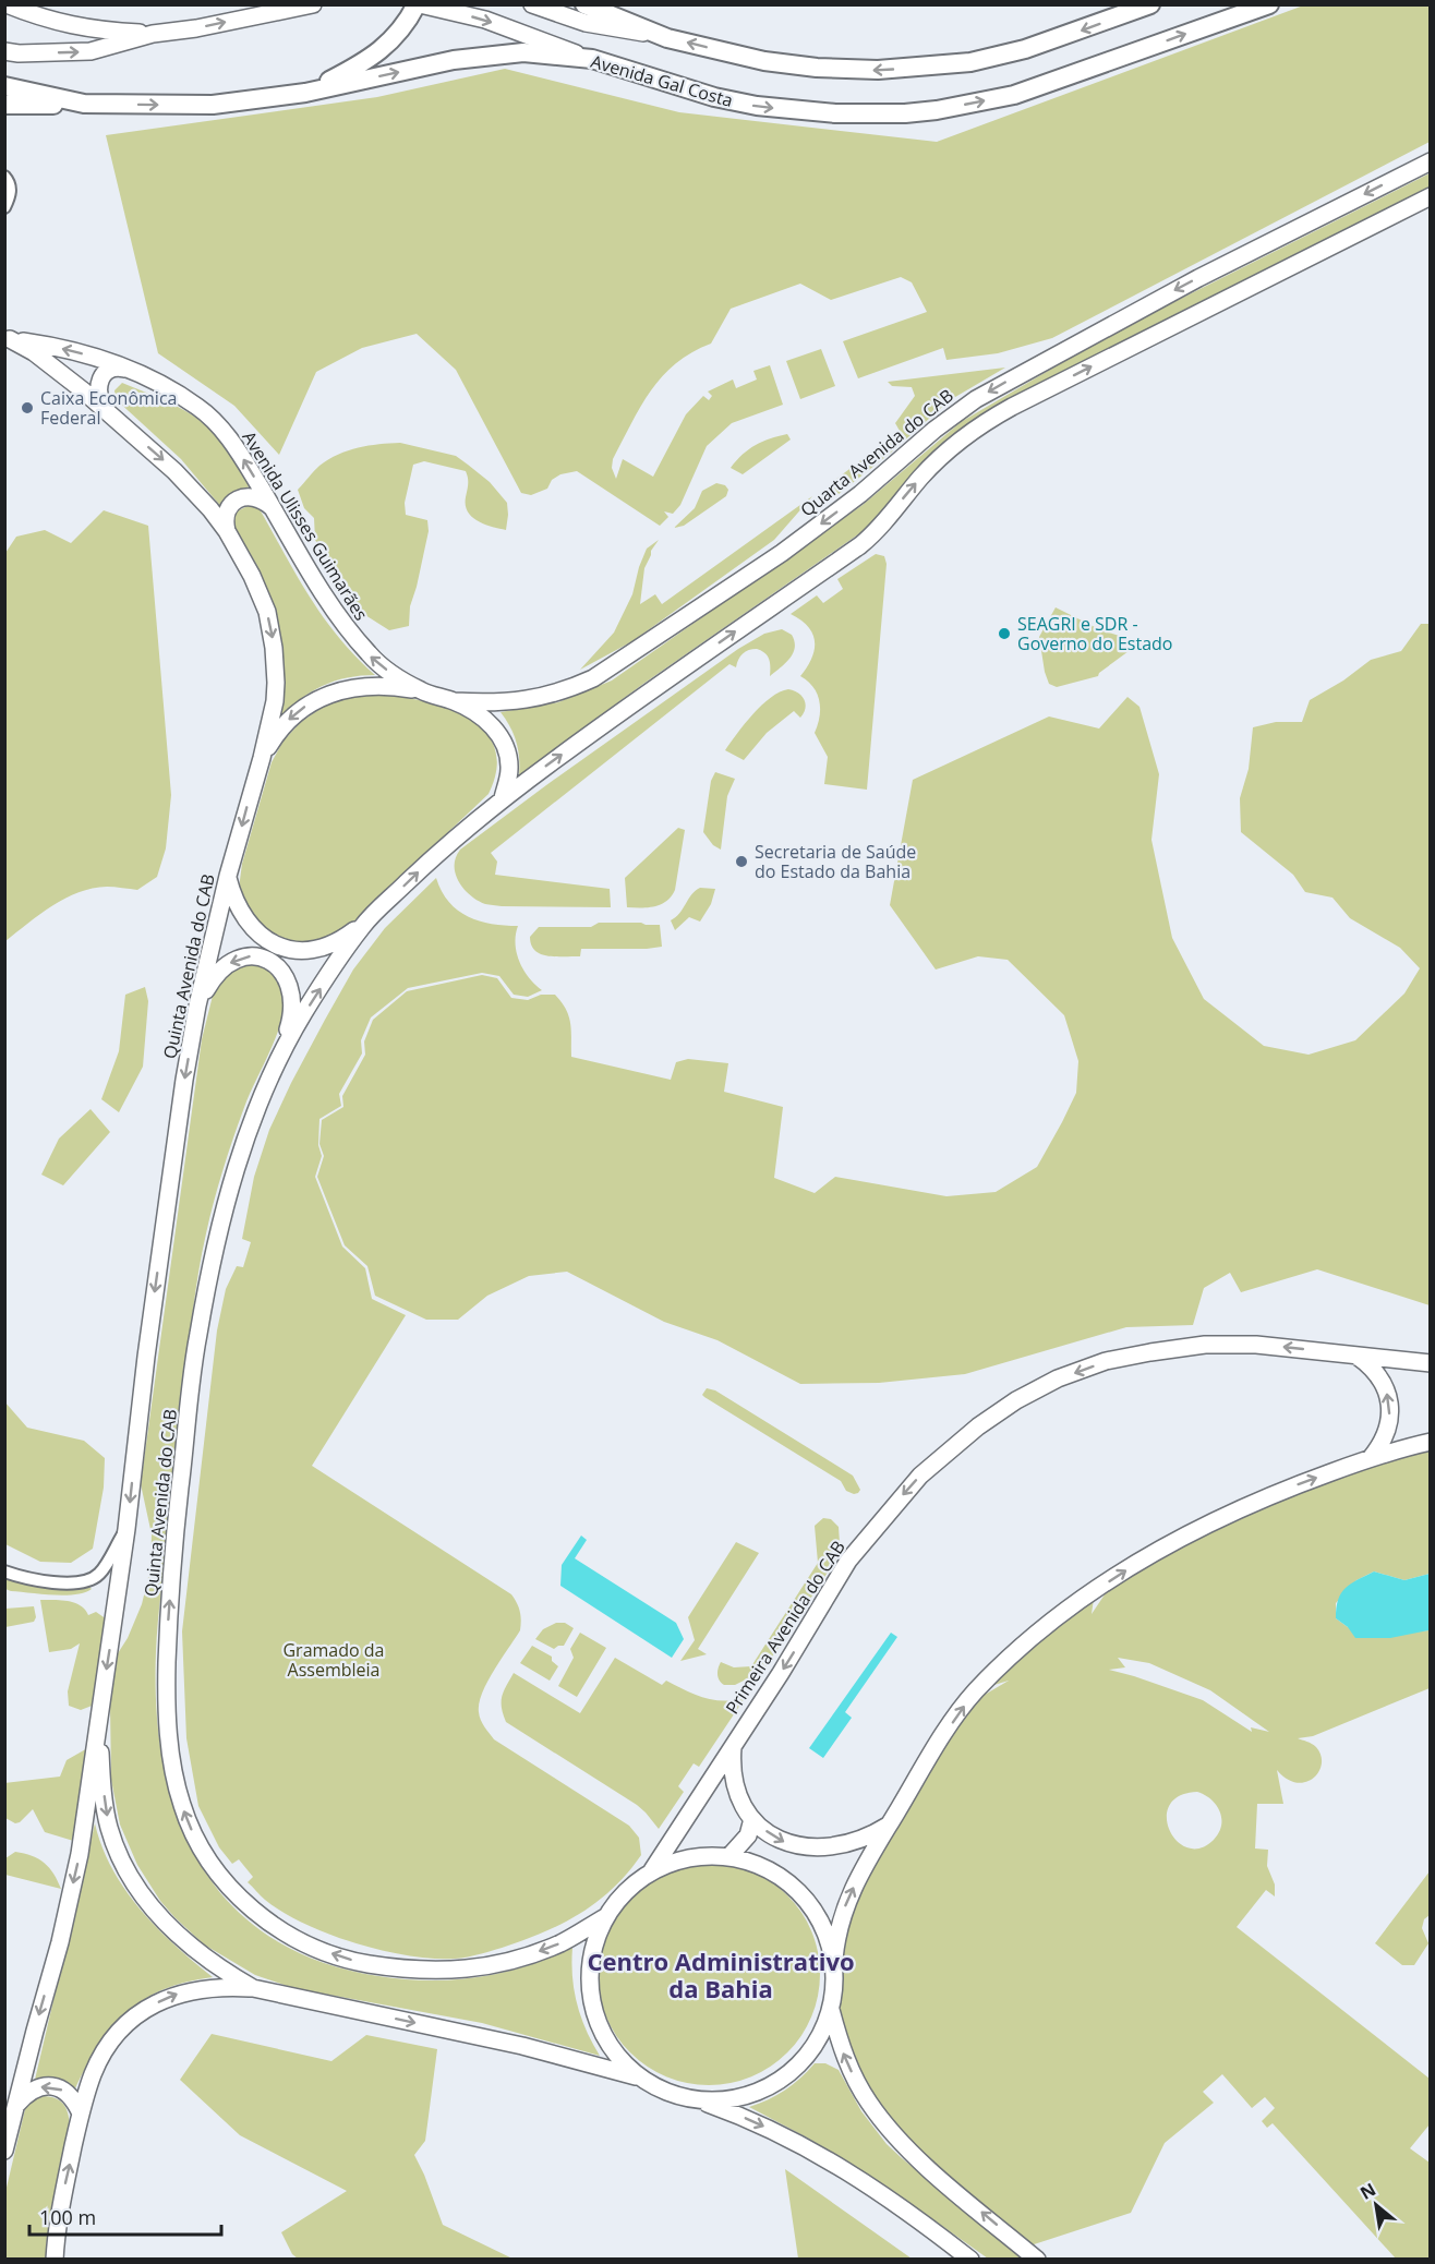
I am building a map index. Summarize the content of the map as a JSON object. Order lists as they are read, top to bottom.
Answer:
{
  "streets": {
    "main road": [
      "Avenida Gal Costa",
      "Quarta Avenida do CAB",
      "Avenida Ulisses Guimarães",
      "Quinta Avenida do CAB",
      "Primeira Avenida do CAB"
    ]
  },
  "crossings": [
    ["Quarta Avenida do CAB", "Avenida Ulisses Guimarães"],
    ["Avenida Ulisses Guimarães", "Quinta Avenida do CAB"]
  ],
  "one_way": ["Primeira Avenida do CAB"],
  "districts": ["Centro Administrativo da Bahia"],
  "parks": ["Gramado da Assembleia"],
  "places": ["Caixa Econômica Federal", "SEAGRI e SDR - Governo do Estado", "Secretaria de Saúde do Estado da Bahia"],
  "scale_bar": "100 m",
  "north": "top left"
}
